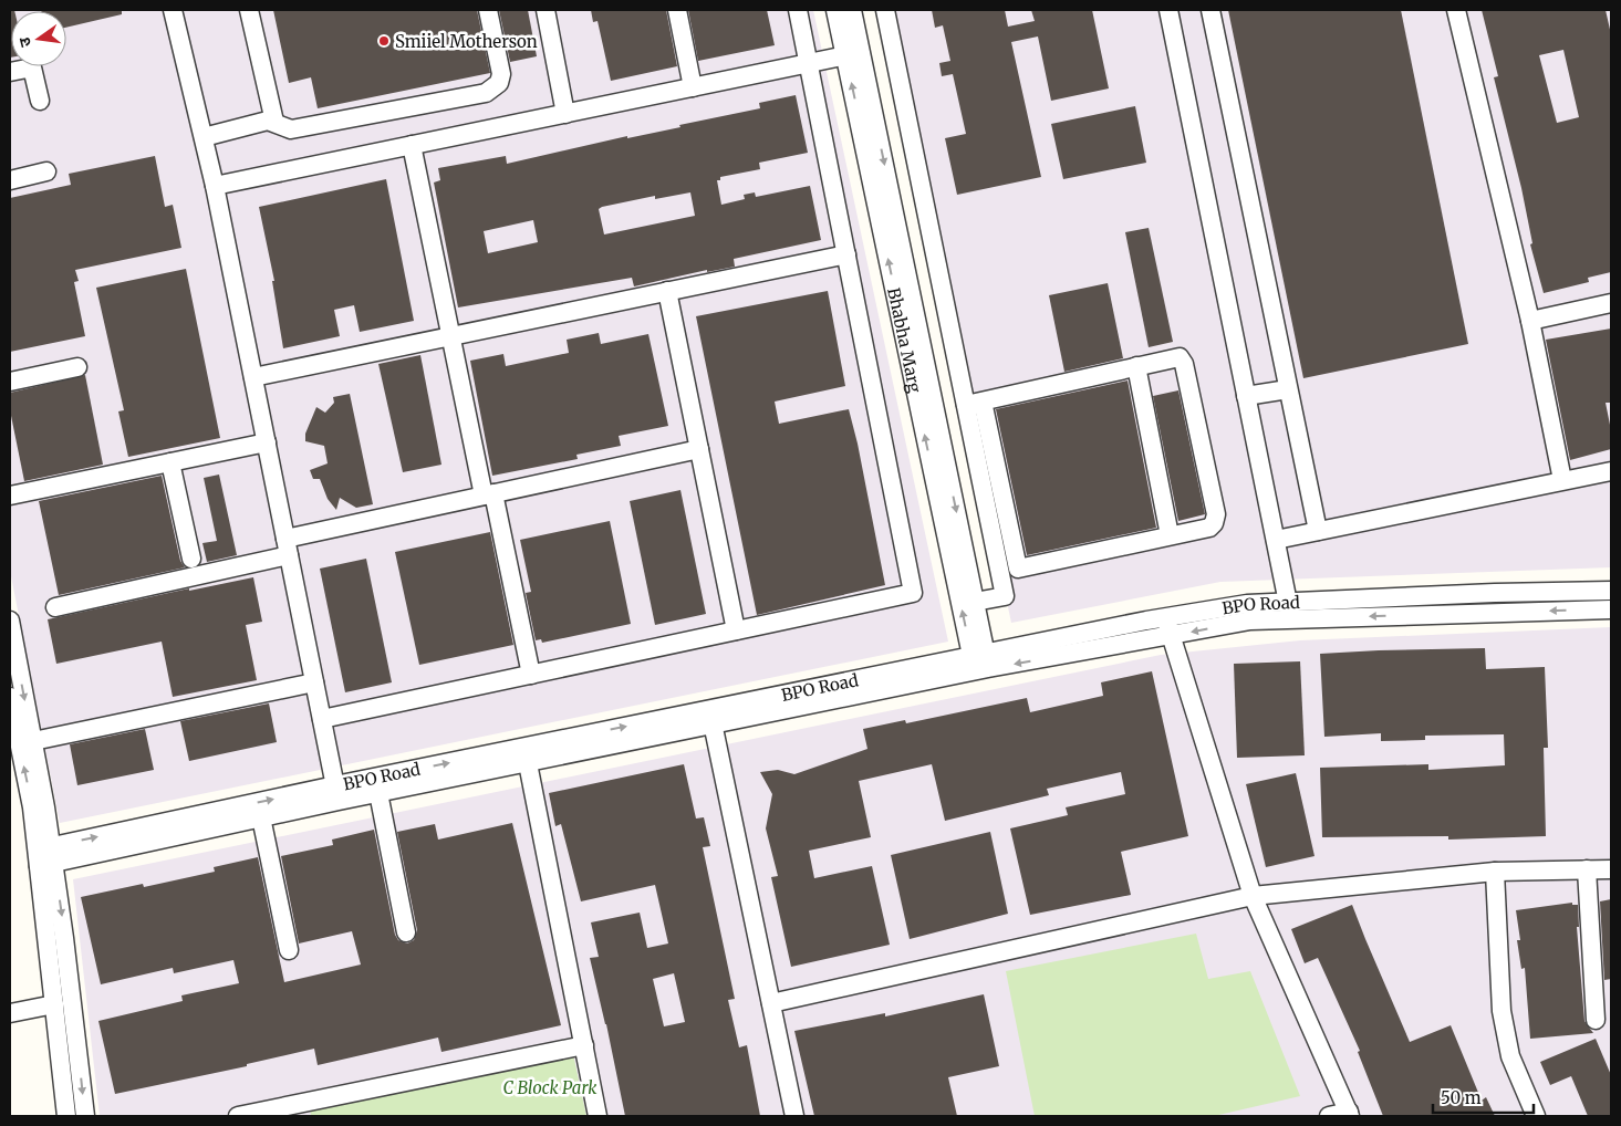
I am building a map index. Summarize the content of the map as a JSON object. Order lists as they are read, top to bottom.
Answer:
{
  "streets": {
    "street": ["Bhabha Marg", "BPO Road"]
  },
  "crossings": [
    ["Bhabha Marg", "BPO Road"]
  ],
  "parks": ["C Block Park"],
  "places": ["Smiiel Motherson"],
  "scale_bar": "50 m",
  "north": "left"
}
